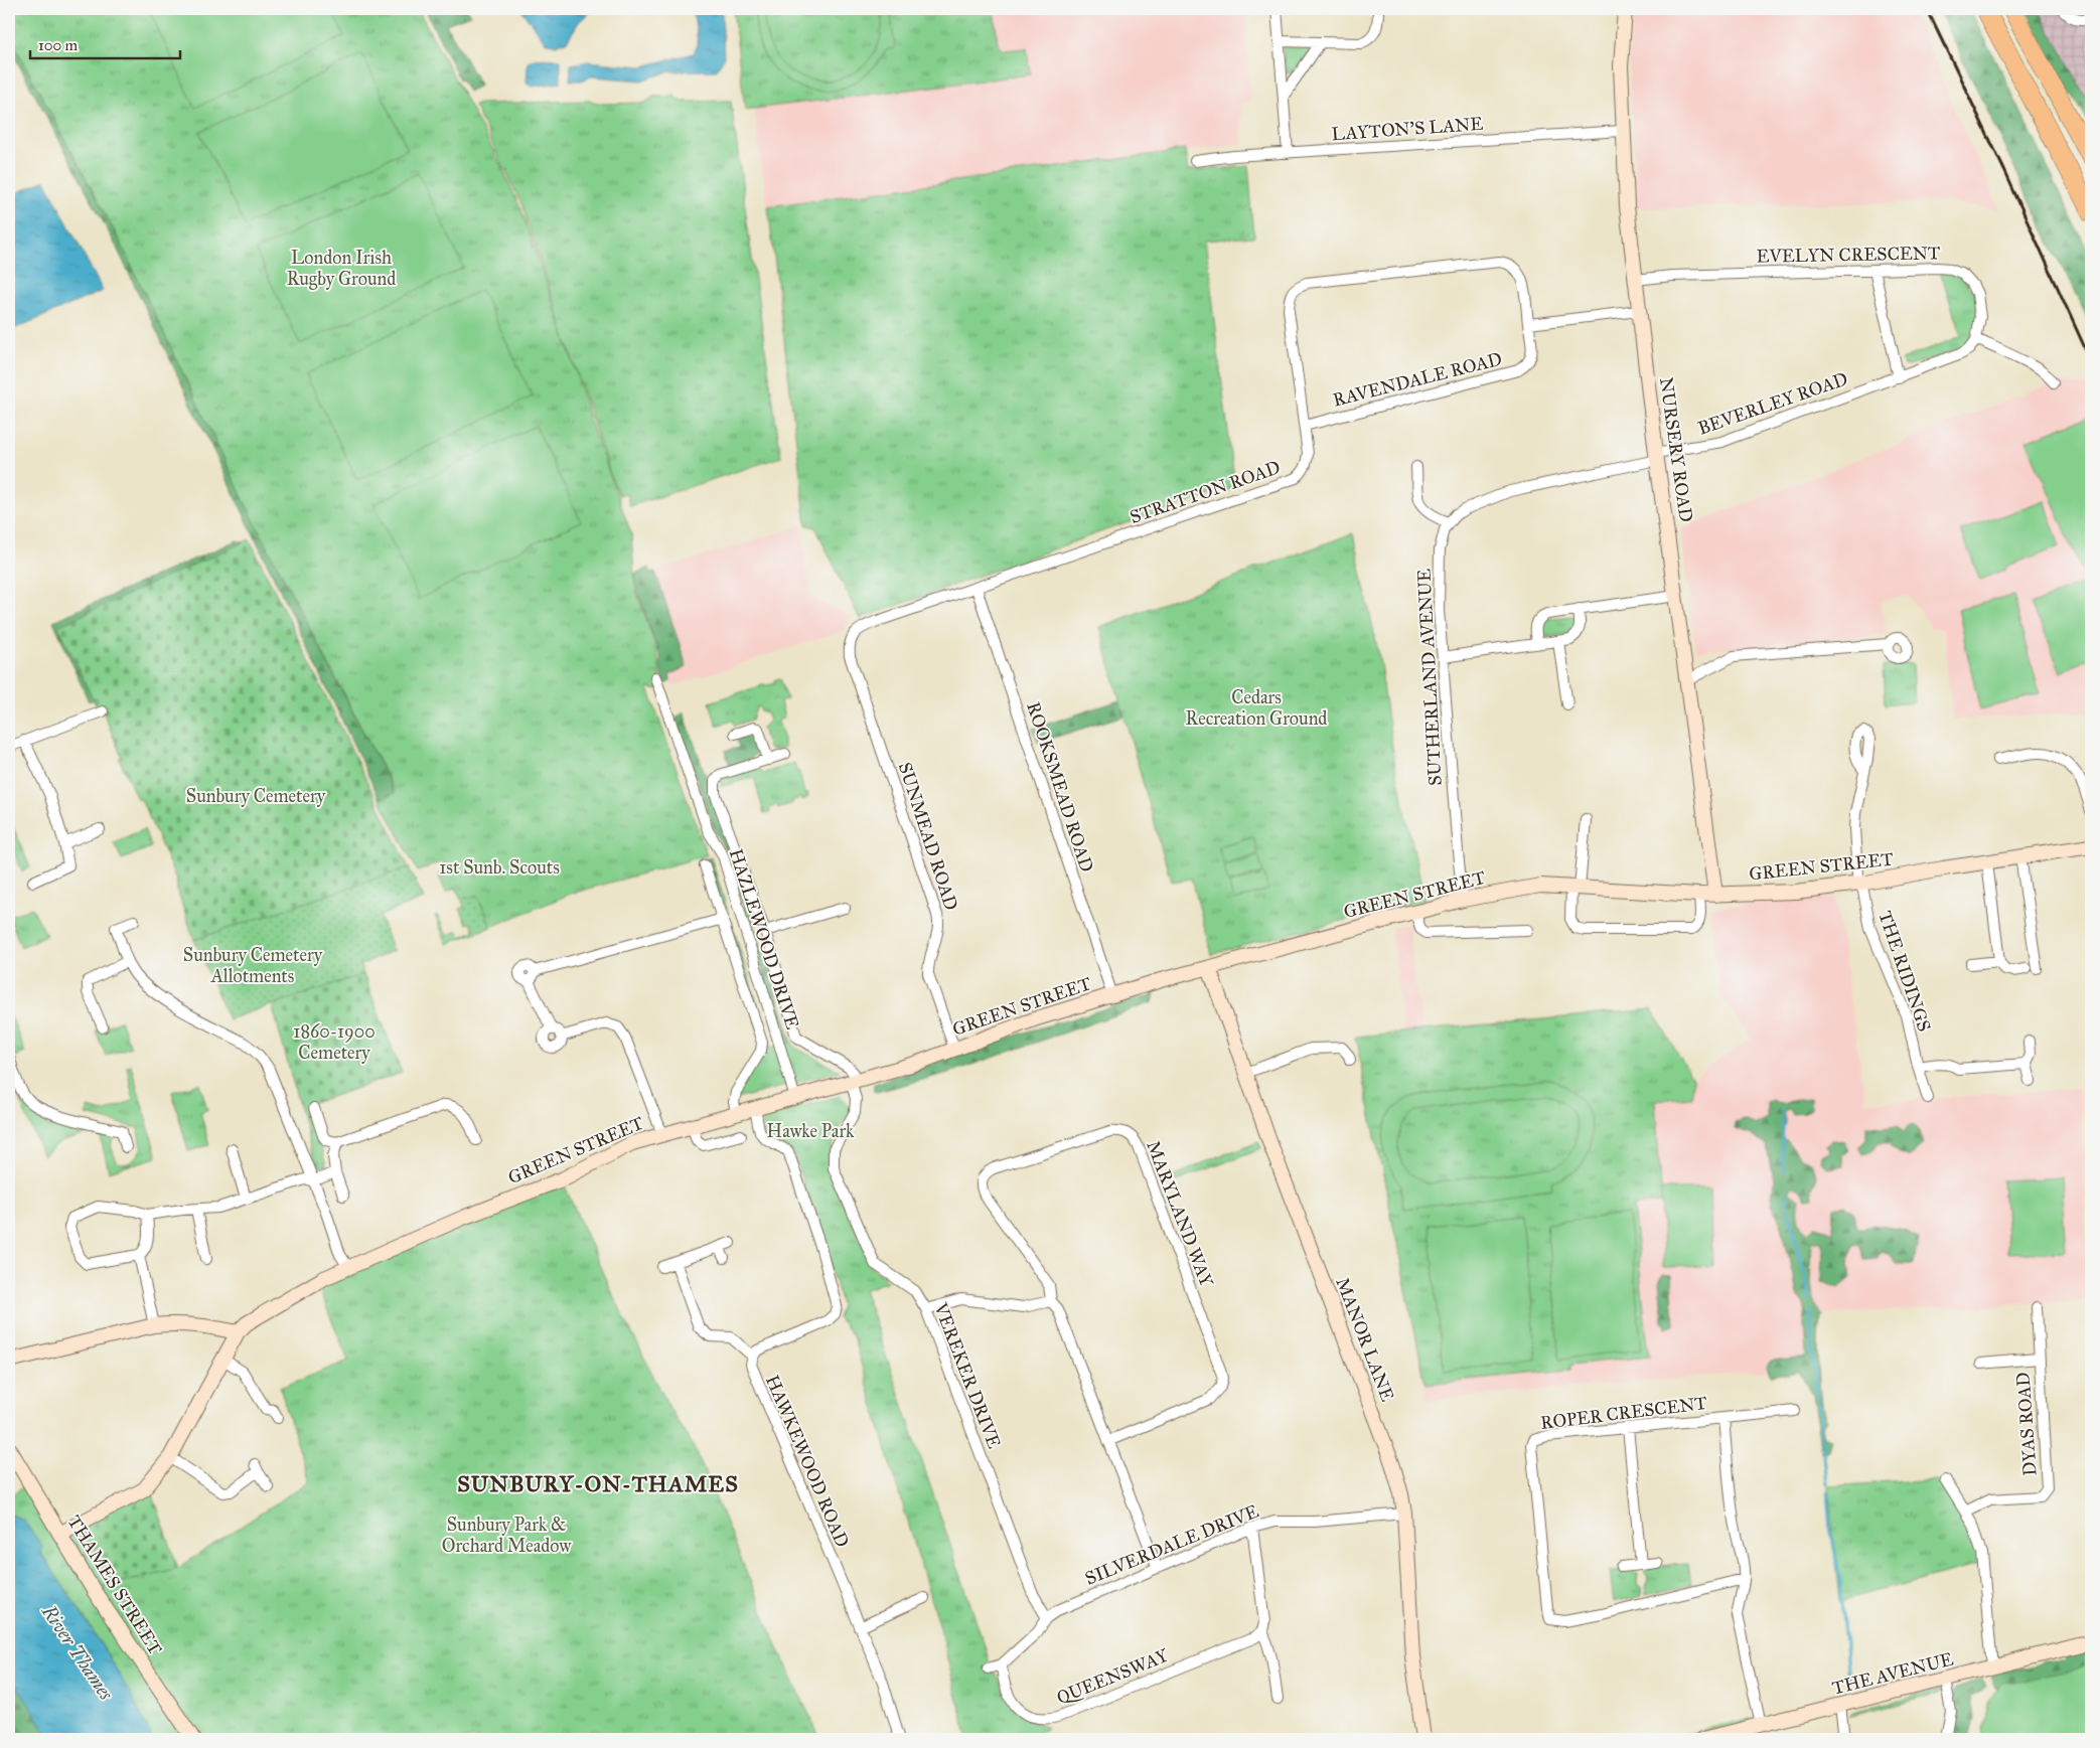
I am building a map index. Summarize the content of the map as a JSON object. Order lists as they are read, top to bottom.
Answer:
{
  "streets": {
    "street": [
      "LAYTON'S LANE",
      "EVELYN CRESCENT",
      "RAVENDALE ROAD",
      "BEVERLEY ROAD",
      "NURSERY ROAD",
      "STRATTON ROAD",
      "SUTHERLAND AVENUE",
      "ROOKSMEAD ROAD",
      "SUNMEAD ROAD",
      "GREEN STREET",
      "HAZLEWOOD DRIVE",
      "THE RIDINGS",
      "MARYLAND WAY",
      "MANOR LANE",
      "VEREKER DRIVE",
      "ROPER CRESCENT",
      "DYAS ROAD",
      "HAWKEWOOD ROAD",
      "SILVERDALE DRIVE",
      "THAMES STREET",
      "THE AVENUE",
      "QUEENSWAY"
    ]
  },
  "crossings": [
    ["LAYTON'S LANE", "NURSERY ROAD"],
    ["EVELYN CRESCENT", "NURSERY ROAD"],
    ["RAVENDALE ROAD", "STRATTON ROAD"],
    ["BEVERLEY ROAD", "NURSERY ROAD"],
    ["NURSERY ROAD", "GREEN STREET"],
    ["STRATTON ROAD", "ROOKSMEAD ROAD"],
    ["STRATTON ROAD", "SUNMEAD ROAD"],
    ["SUTHERLAND AVENUE", "GREEN STREET"],
    ["ROOKSMEAD ROAD", "GREEN STREET"],
    ["SUNMEAD ROAD", "GREEN STREET"],
    ["GREEN STREET", "HAZLEWOOD DRIVE"],
    ["GREEN STREET", "THE RIDINGS"],
    ["GREEN STREET", "MANOR LANE"],
    ["GREEN STREET", "VEREKER DRIVE"],
    ["GREEN STREET", "HAWKEWOOD ROAD"],
    ["MARYLAND WAY", "SILVERDALE DRIVE"],
    ["MANOR LANE", "SILVERDALE DRIVE"],
    ["VEREKER DRIVE", "SILVERDALE DRIVE"],
    ["ROPER CRESCENT", "THE AVENUE"]
  ],
  "districts": ["SUNBURY-ON-THAMES"],
  "water": ["River Thames"],
  "parks": [
    "London Irish Rugby Ground",
    "Cedars Recreation Ground",
    "Sunbury Cemetery",
    "1st Sunb. Scouts",
    "Sunbury Cemetery Allotments",
    "1860-1900 Cemetery",
    "Hawke Park",
    "Sunbury Park & Orchard Meadow"
  ],
  "scale_bar": "100 m"
}
